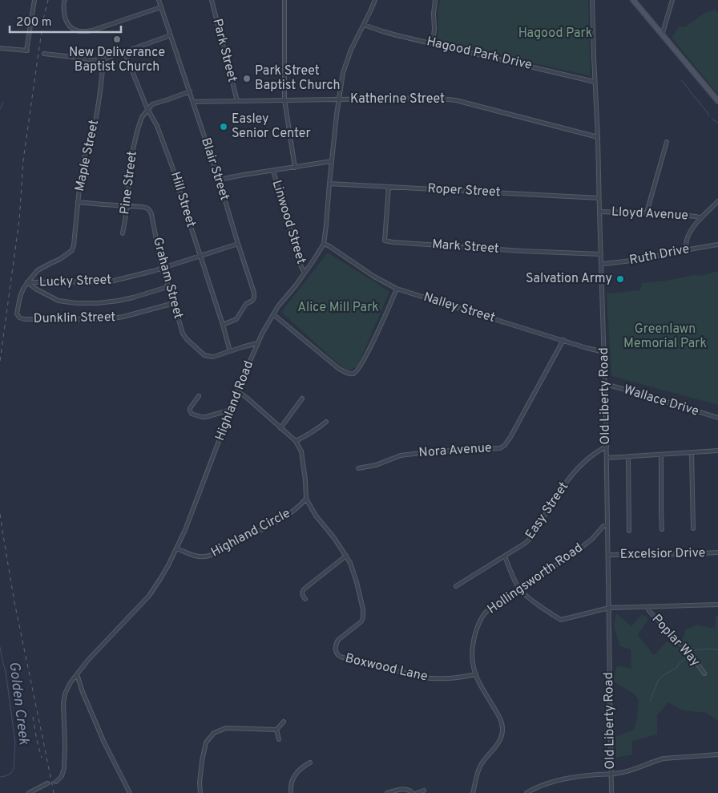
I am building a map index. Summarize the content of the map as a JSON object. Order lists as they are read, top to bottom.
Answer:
{
  "streets": {
    "street": [
      "Park Street",
      "Hagood Park Drive",
      "Katherine Street",
      "Maple Street",
      "Blair Street",
      "Pine Street",
      "Roper Street",
      "Hill Street",
      "Lloyd Avenue",
      "Linwood Street",
      "Mark Street",
      "Ruth Drive",
      "Graham Street",
      "Lucky Street",
      "Nalley Street",
      "Dunklin Street",
      "Old Liberty Road",
      "Highland Road",
      "Wallace Drive",
      "Nora Avenue",
      "Easy Street",
      "Highland Circle",
      "Excelsior Drive",
      "Hollingsworth Road",
      "Poplar Way",
      "Boxwood Lane"
    ]
  },
  "crossings": [
    ["Park Street", "Katherine Street"],
    ["Hagood Park Drive", "Old Liberty Road"],
    ["Hagood Park Drive", "Highland Road"],
    ["Katherine Street", "Blair Street"],
    ["Katherine Street", "Old Liberty Road"],
    ["Katherine Street", "Highland Road"],
    ["Maple Street", "Graham Street"],
    ["Maple Street", "Dunklin Street"],
    ["Blair Street", "Hill Street"],
    ["Blair Street", "Lucky Street"],
    ["Pine Street", "Hill Street"],
    ["Pine Street", "Graham Street"],
    ["Roper Street", "Mark Street"],
    ["Roper Street", "Old Liberty Road"],
    ["Roper Street", "Highland Road"],
    ["Hill Street", "Graham Street"],
    ["Hill Street", "Lucky Street"],
    ["Lloyd Avenue", "Old Liberty Road"],
    ["Linwood Street", "Highland Road"],
    ["Mark Street", "Old Liberty Road"],
    ["Ruth Drive", "Old Liberty Road"],
    ["Graham Street", "Lucky Street"],
    ["Graham Street", "Dunklin Street"],
    ["Graham Street", "Highland Road"],
    ["Lucky Street", "Dunklin Street"],
    ["Nalley Street", "Old Liberty Road"],
    ["Nalley Street", "Highland Road"],
    ["Nalley Street", "Nora Avenue"],
    ["Old Liberty Road", "Wallace Drive"],
    ["Old Liberty Road", "Easy Street"],
    ["Old Liberty Road", "Excelsior Drive"],
    ["Old Liberty Road", "Hollingsworth Road"],
    ["Highland Road", "Highland Circle"],
    ["Highland Circle", "Boxwood Lane"],
    ["Hollingsworth Road", "Boxwood Lane"]
  ],
  "water": ["Golden Creek"],
  "parks": ["Hagood Park", "Alice Mill Park", "Greenlawn Memorial Park"],
  "places": [
    "New Deliverance Baptist Church",
    "Park Street Baptist Church",
    "Easley Senior Center",
    "Salvation Army"
  ],
  "scale_bar": "200 m"
}
